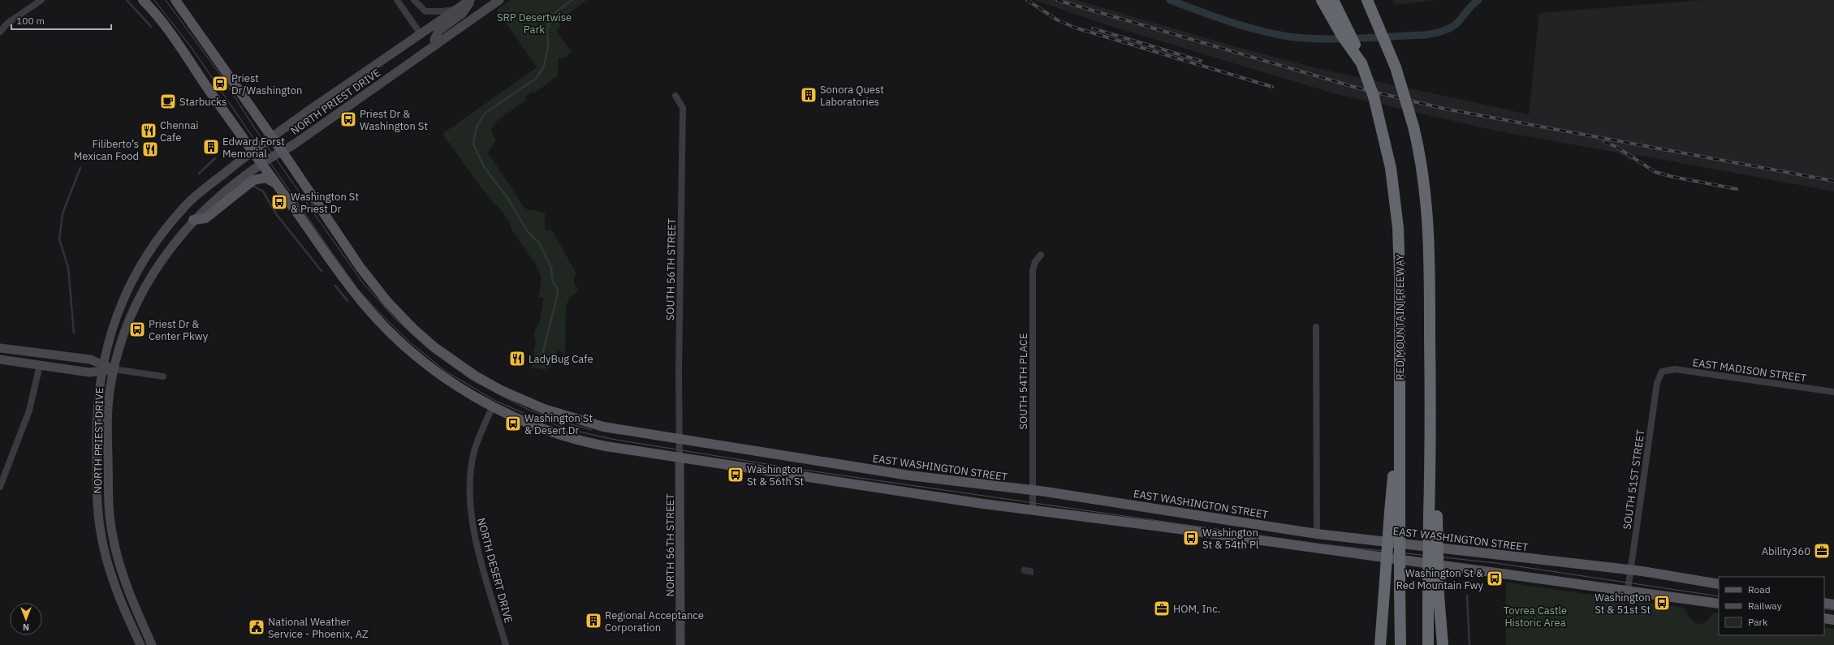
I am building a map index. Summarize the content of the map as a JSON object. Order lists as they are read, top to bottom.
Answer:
{
  "streets": {
    "highway": ["RED MOUNTAIN FREEWAY"],
    "main road": ["NORTH PRIEST DRIVE", "EAST WASHINGTON STREET", "NORTH 56TH STREET"],
    "street": [
      "SOUTH 56TH STREET",
      "EAST MADISON STREET",
      "SOUTH 54TH PLACE",
      "SOUTH 51ST STREET",
      "NORTH DESERT DRIVE"
    ]
  },
  "crossings": [
    ["NORTH PRIEST DRIVE", "EAST WASHINGTON STREET"],
    ["SOUTH 56TH STREET", "EAST WASHINGTON STREET"],
    ["SOUTH 56TH STREET", "NORTH 56TH STREET"],
    ["EAST MADISON STREET", "SOUTH 51ST STREET"],
    ["SOUTH 54TH PLACE", "EAST WASHINGTON STREET"],
    ["EAST WASHINGTON STREET", "SOUTH 51ST STREET"],
    ["EAST WASHINGTON STREET", "NORTH 56TH STREET"]
  ],
  "parks": ["SRP Desertwise Park", "Tovrea Castle Historic Area"],
  "places": {
    "station": ["Priest Dr/Washington"],
    "building": ["Sonora Quest Laboratories", "Edward Forst Memorial", "Regional Acceptance Corporation"],
    "cafe": ["Starbucks"],
    "bus stop": [
      "Priest Dr & Washington St",
      "Washington St & Priest Dr",
      "Priest Dr & Center Pkwy",
      "Washington St & Desert Dr",
      "Washington St & 56th St",
      "Washington St & 54th Pl",
      "Washington St & Red Mountain Fwy",
      "Washington St & 51st St"
    ],
    "restaurant": ["Chennai Cafe", "Filiberto’s Mexican Food", "LadyBug Cafe"],
    "office": ["Ability360", "HOM, Inc."],
    "public building": ["National Weather Service - Phoenix, AZ"]
  },
  "legend": ["Road", "Railway", "Park"],
  "scale_bar": "100 m",
  "north": "bottom"
}
